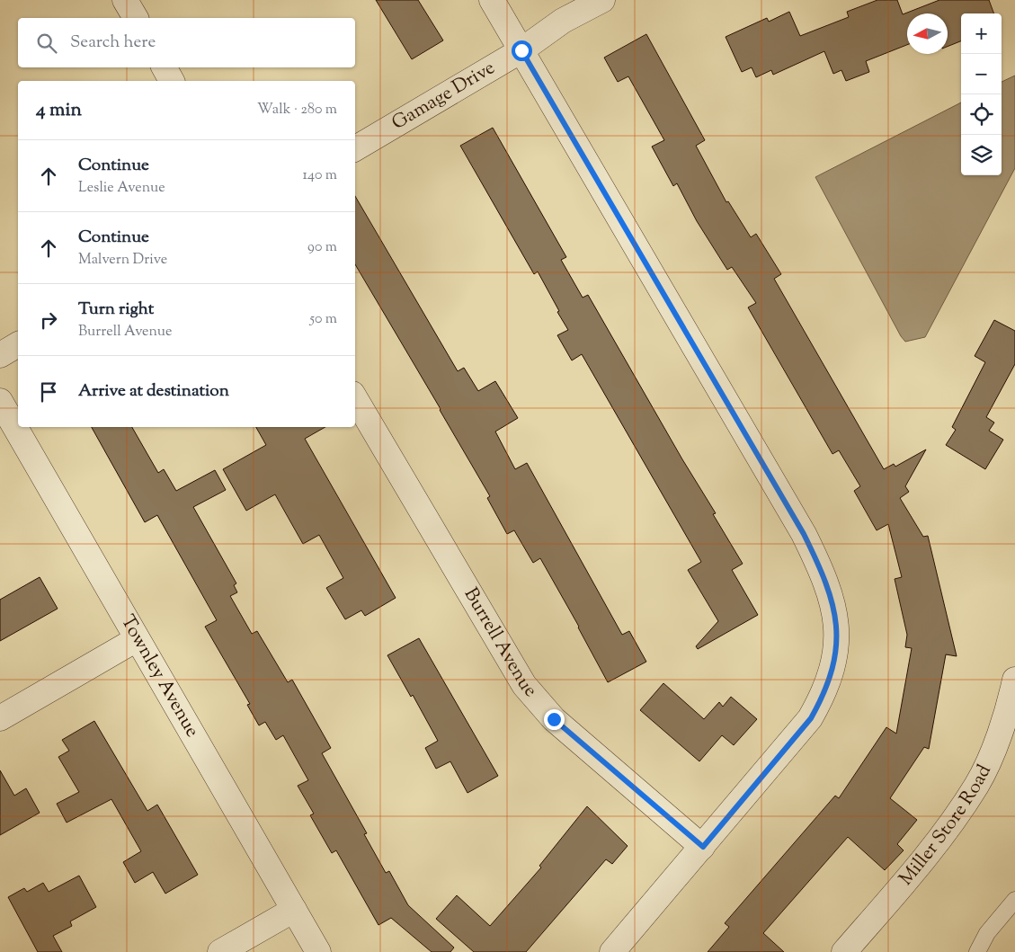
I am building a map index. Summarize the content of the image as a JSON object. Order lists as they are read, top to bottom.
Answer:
{
  "streets": {
    "street": [
      "Gamage Drive",
      "Burrell Avenue",
      "Townley Avenue",
      "Miller Store Road"
    ]
  },
  "north": "left",
  "page": {
    "map_buttons": ["+", "−"],
    "search": "Search here",
    "heading": ["4 min", "Walk · 280 m"],
    "list": [
      ["Continue", "Leslie Avenue", "140 m"],
      ["Continue", "Malvern Drive", "90 m"],
      ["Turn right", "Burrell Avenue", "50 m"],
      "Arrive at destination"
    ]
  }
}
